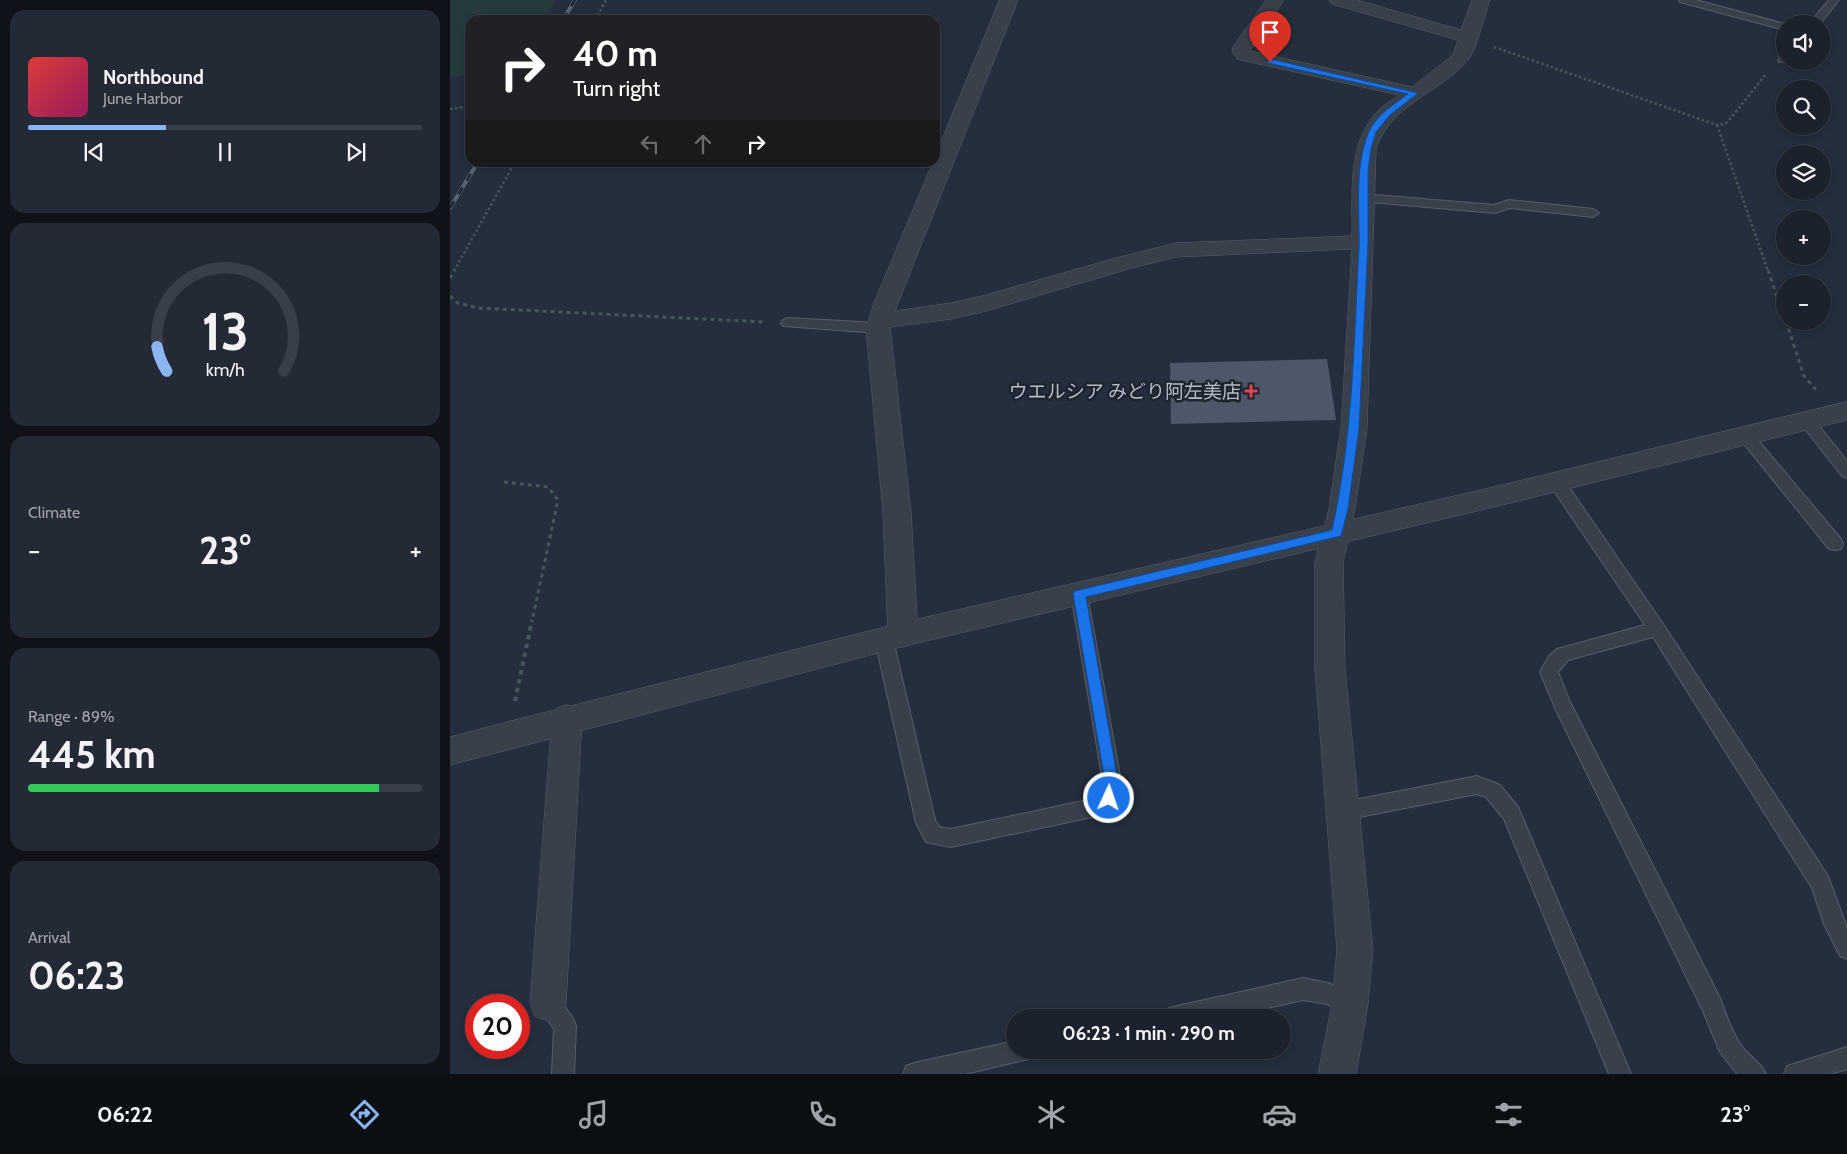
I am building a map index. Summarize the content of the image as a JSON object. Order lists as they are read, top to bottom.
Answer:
{
  "places": {
    "health": ["ウエルシア みどり阿左美店"]
  },
  "page": {
    "map_buttons": ["+", "−"],
    "turn": ["40 m", "Turn right"],
    "song": ["Northbound", "June Harbor"],
    "tile": [
      "Climate",
      ["Range · 89%", "445 km"],
      ["Arrival", "06:23"]
    ],
    "heat": ["−", "23°", "+"],
    "limit": "20",
    "trip": "06:23 · 1 min · 290 m",
    "tabs": ["06:22", "23°"],
    "gauge": ["13", "km/h"]
  }
}
